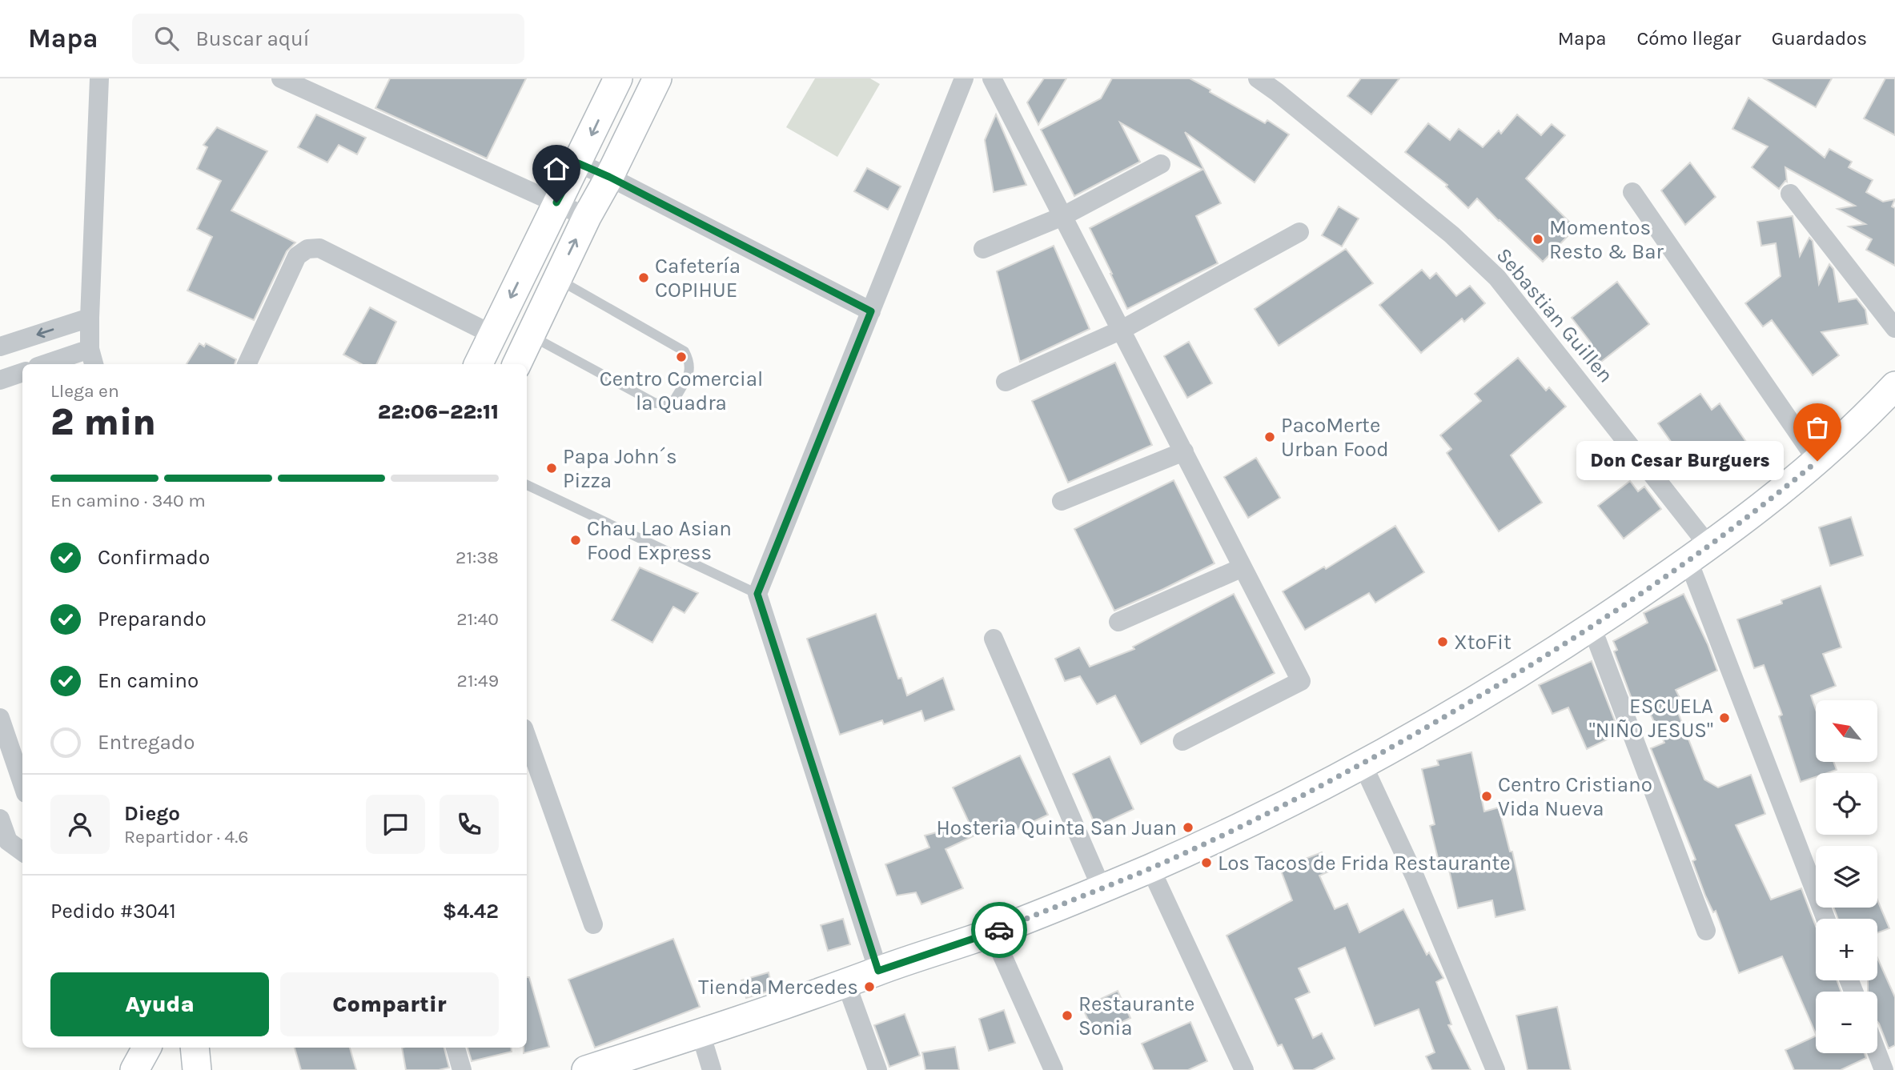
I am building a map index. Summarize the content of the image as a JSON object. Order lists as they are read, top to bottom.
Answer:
{
  "streets": {
    "street": ["Sebastian Guillen"]
  },
  "places": [
    "Momentos Resto & Bar",
    "Cafetería COPIHUE",
    "Centro Comercial la Quadra",
    "PacoMerte Urban Food",
    "Don Cesar Burguers",
    "Papa John´s Pizza",
    "Chau Lao Asian Food Express",
    "XtoFit",
    "ESCUELA \"NIÑO JESUS\"",
    "Centro Cristiano Vida Nueva",
    "Hosteria Quinta San Juan",
    "Los Tacos de Frida Restaurante",
    "Tienda Mercedes",
    "Restaurante Sonia"
  ],
  "north": "top left",
  "page": {
    "header": "Mapa",
    "search": "Buscar aquí",
    "nav": ["Mapa", "Cómo llegar", "Guardados"],
    "heading": ["2 min", "Llega en", "22:06–22:11"],
    "panel": [
      "Diego",
      "Repartidor · 4.6",
      "Pedido #3041",
      "$4.42"
    ],
    "bubble": "Don Cesar Burguers",
    "bar": "En camino · 340 m",
    "list": [
      ["Confirmado", "21:38"],
      ["Preparando", "21:40"],
      ["En camino", "21:49"],
      "Entregado"
    ],
    "map_buttons": ["+", "−"],
    "buttons": ["Ayuda", "Compartir"]
  }
}
